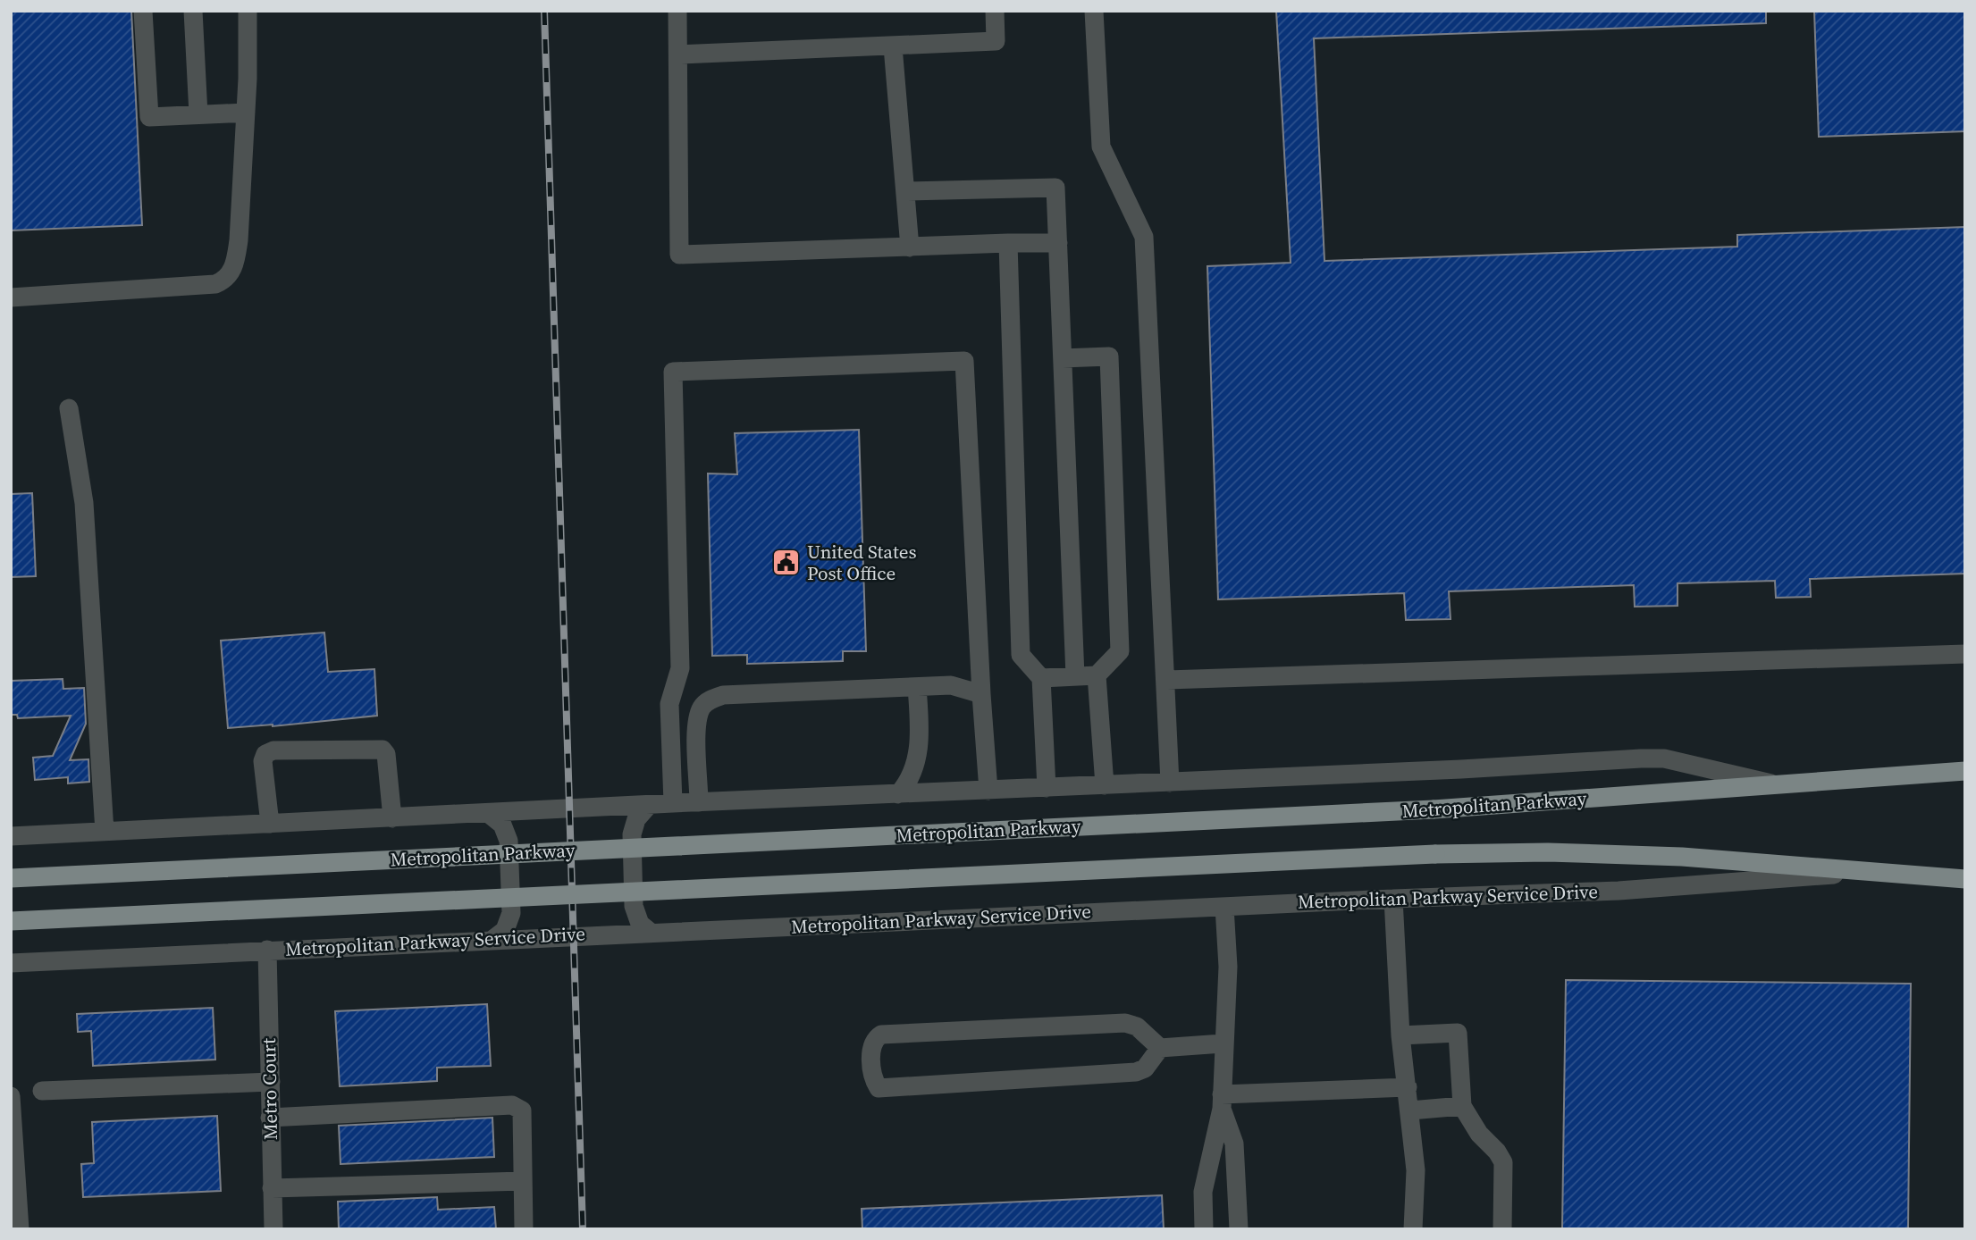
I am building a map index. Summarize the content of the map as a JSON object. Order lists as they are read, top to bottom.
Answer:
{
  "streets": {
    "main road": ["Metropolitan Parkway"],
    "street": ["Metropolitan Parkway Service Drive", "Metro Court"]
  },
  "crossings": [
    ["Metropolitan Parkway Service Drive", "Metro Court"]
  ],
  "places": {
    "public building": ["United States Post Office"]
  }
}
